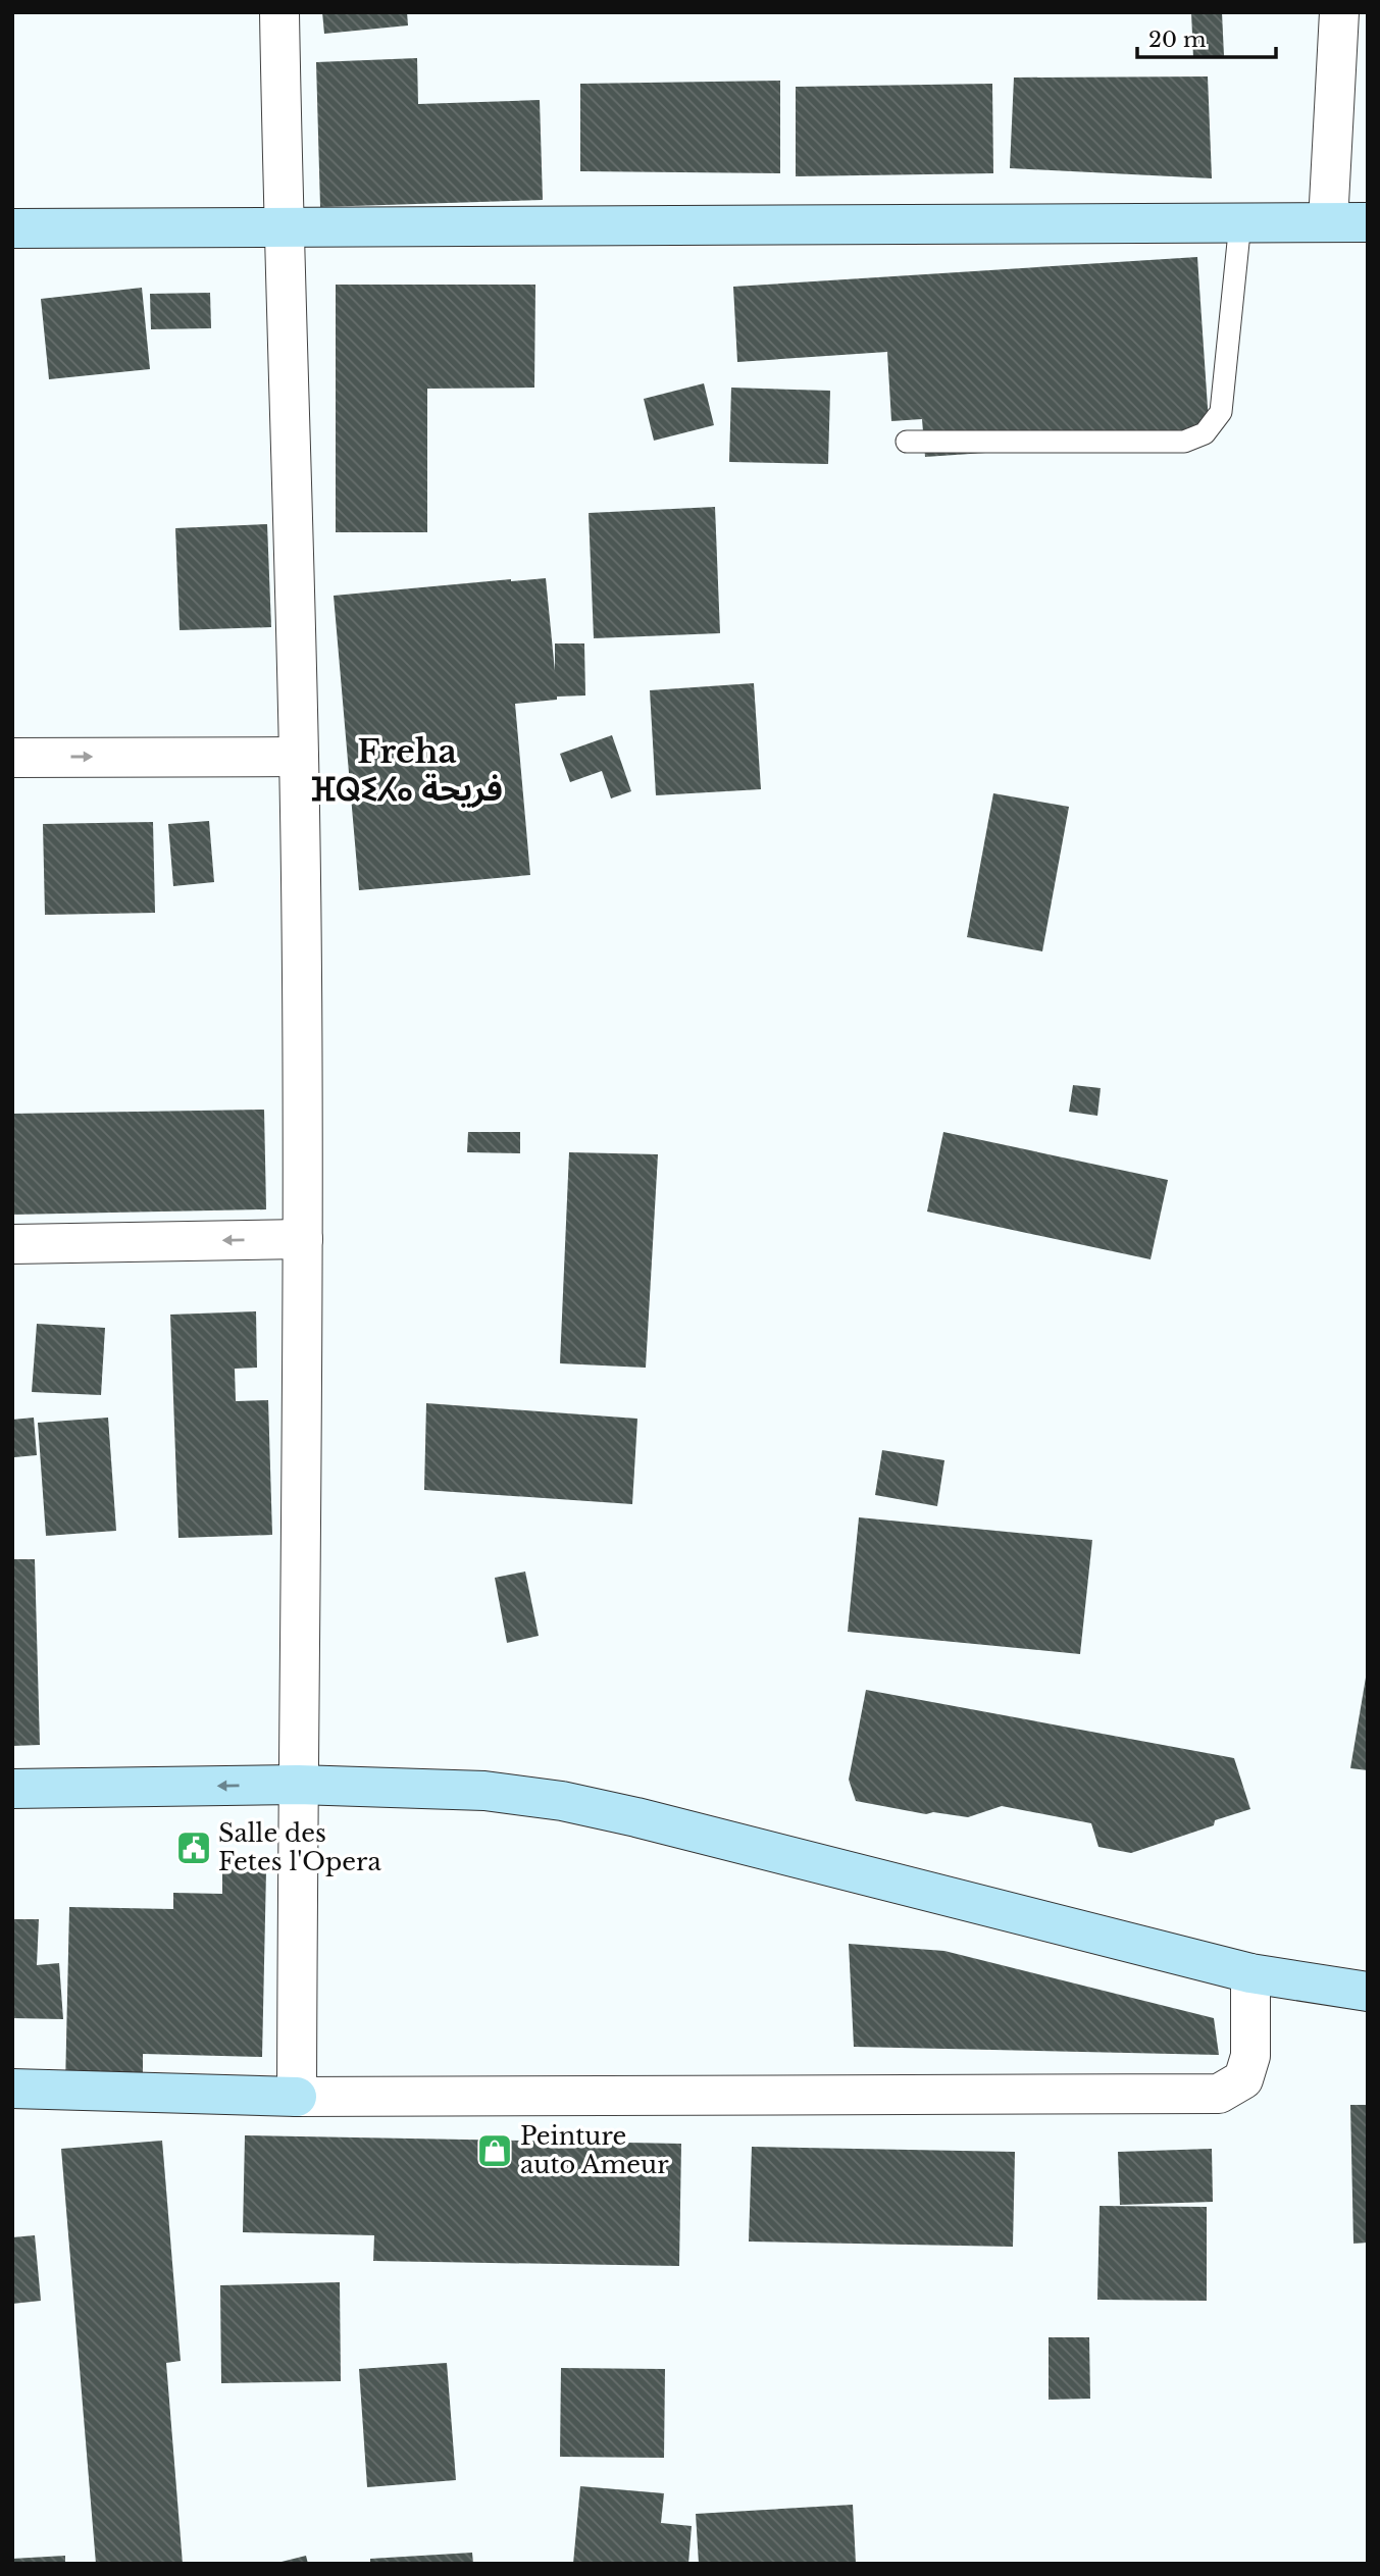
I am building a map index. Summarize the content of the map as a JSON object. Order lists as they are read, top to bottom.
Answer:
{
  "districts": ["Freha ⴼⵕⵉⵃⴰ فريحة"],
  "places": {
    "public building": ["Salle des Fetes l'Opera"],
    "shop": ["Peinture auto Ameur"]
  },
  "scale_bar": "20 m"
}
